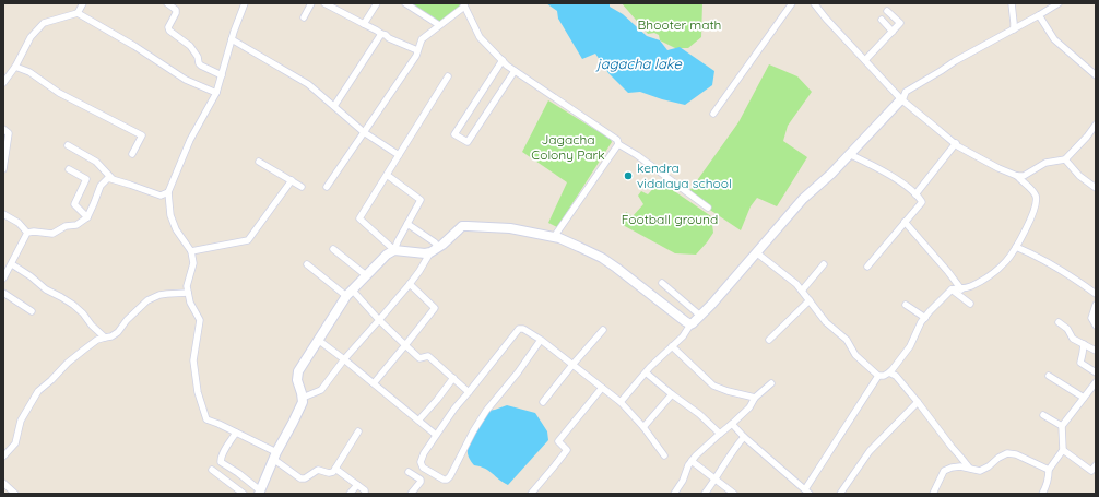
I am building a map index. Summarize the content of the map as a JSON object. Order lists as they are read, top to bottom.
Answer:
{
  "water": ["jagacha lake"],
  "parks": ["Bhooter math", "Jagacha Colony Park", "Football ground"],
  "places": ["kendra vidalaya school"]
}
